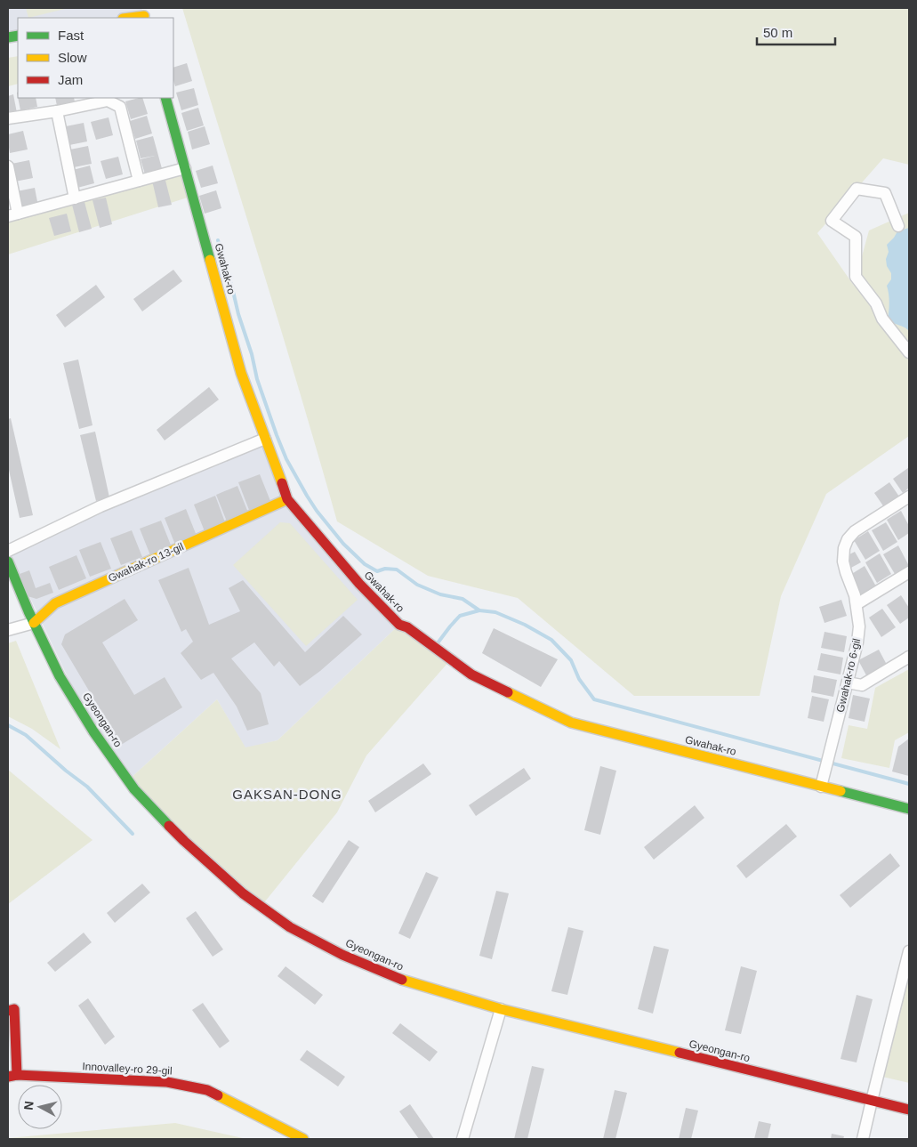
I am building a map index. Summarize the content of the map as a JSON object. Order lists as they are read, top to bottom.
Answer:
{
  "streets": {
    "street": [
      "Gwahak-ro",
      "Gwahak-ro 13-gil",
      "Gwahak-ro 6-gil",
      "Gyeongan-ro",
      "Innovalley-ro 29-gil"
    ]
  },
  "crossings": [
    ["Gwahak-ro", "Gwahak-ro 13-gil"],
    ["Gwahak-ro", "Gwahak-ro 6-gil"],
    ["Gwahak-ro 13-gil", "Gyeongan-ro"]
  ],
  "districts": ["GAKSAN-DONG"],
  "legend": ["Fast", "Slow", "Jam"],
  "scale_bar": "50 m",
  "north": "left"
}
